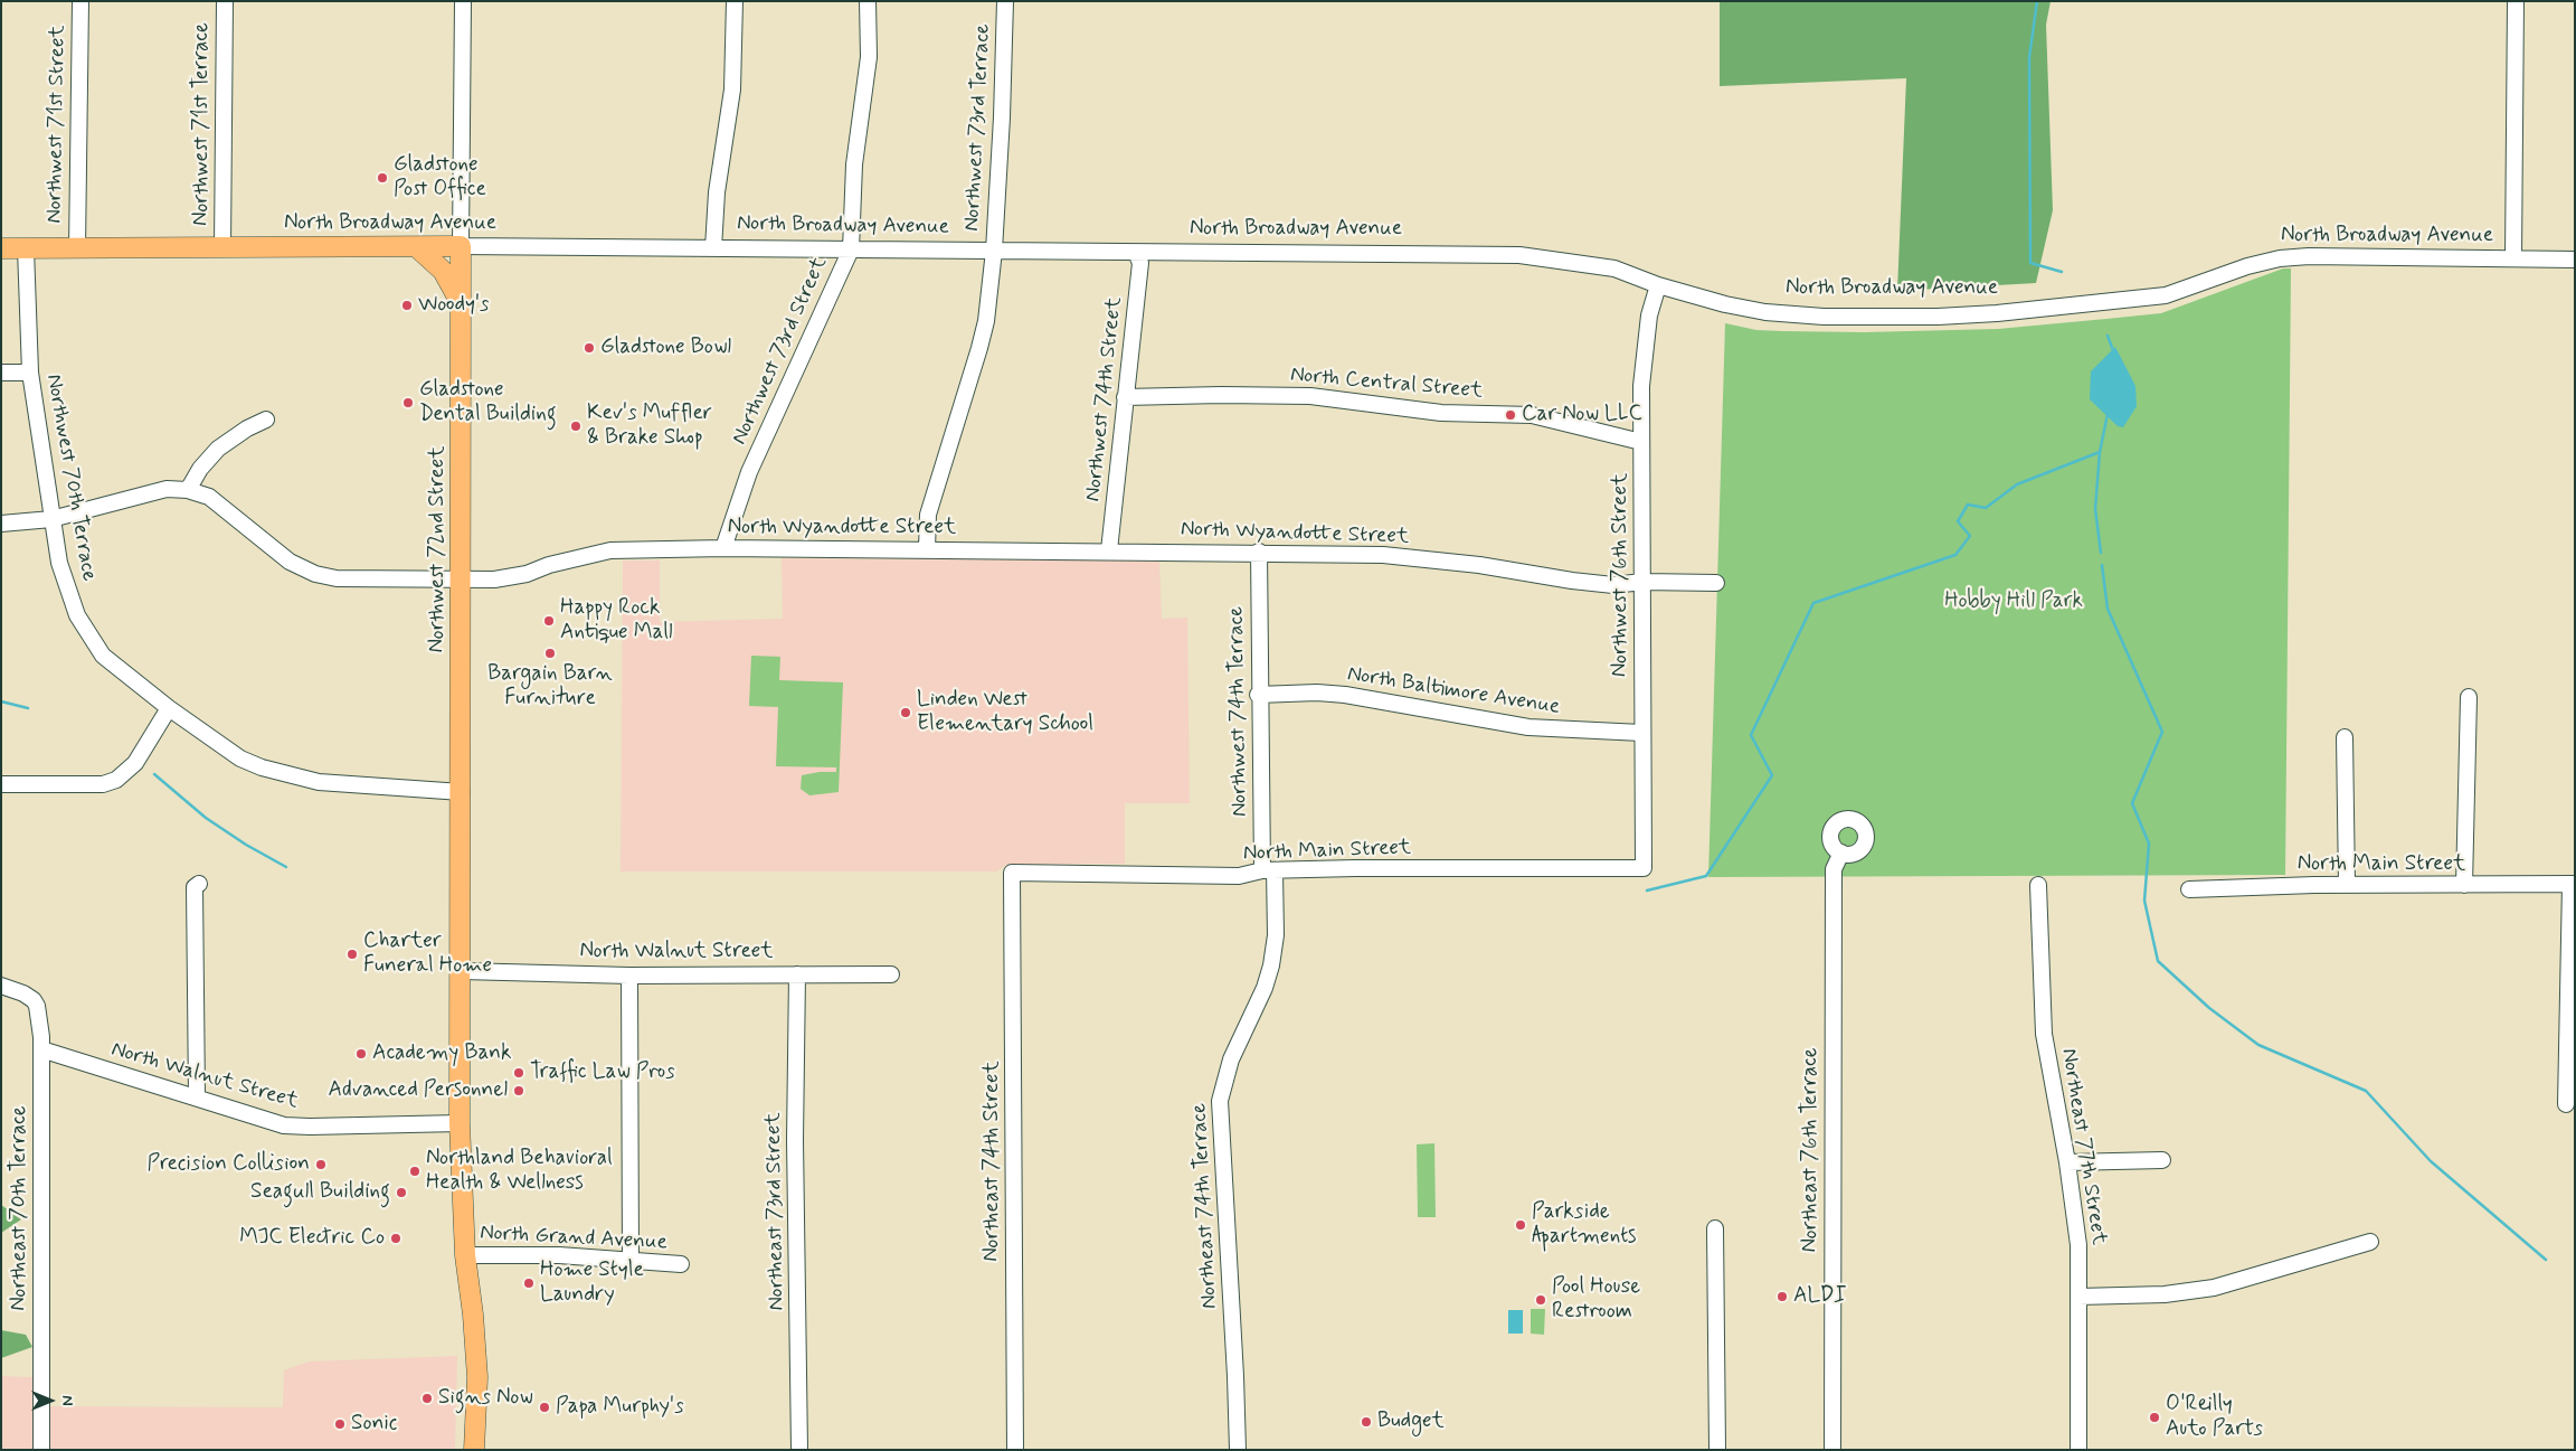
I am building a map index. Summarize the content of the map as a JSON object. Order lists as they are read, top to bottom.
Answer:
{
  "streets": {
    "main road": ["North Broadway Avenue", "Northwest 72nd Street"],
    "street": [
      "Northwest 71st Street",
      "Northwest 71st Terrace",
      "Northwest 73rd Terrace",
      "Northwest 73rd Street",
      "North Central Street",
      "Northwest 74th Street",
      "Northwest 70th Terrace",
      "North Wyandotte Street",
      "Northwest 76th Street",
      "North Baltimore Avenue",
      "Northwest 74th Terrace",
      "North Main Street",
      "North Walnut Street",
      "Northeast 77th Street",
      "Northeast 76th Terrace",
      "Northeast 74th Street",
      "Northeast 74th Terrace",
      "Northeast 70th Terrace",
      "Northeast 73rd Street",
      "North Grand Avenue"
    ]
  },
  "crossings": [
    ["Northwest 71st Street", "North Broadway Avenue"],
    ["Northwest 71st Terrace", "North Broadway Avenue"],
    ["Northwest 73rd Terrace", "North Broadway Avenue"],
    ["Northwest 73rd Terrace", "North Wyandotte Street"],
    ["North Broadway Avenue", "Northwest 73rd Street"],
    ["North Broadway Avenue", "Northwest 74th Street"],
    ["North Broadway Avenue", "Northwest 70th Terrace"],
    ["North Broadway Avenue", "Northwest 72nd Street"],
    ["North Broadway Avenue", "Northwest 76th Street"],
    ["Northwest 73rd Street", "North Wyandotte Street"],
    ["North Central Street", "Northwest 74th Street"],
    ["North Central Street", "Northwest 76th Street"],
    ["Northwest 74th Street", "North Wyandotte Street"],
    ["Northwest 70th Terrace", "North Wyandotte Street"],
    ["North Wyandotte Street", "Northwest 72nd Street"],
    ["North Wyandotte Street", "Northwest 76th Street"],
    ["North Wyandotte Street", "Northwest 74th Terrace"],
    ["Northwest 72nd Street", "North Walnut Street"],
    ["Northwest 72nd Street", "North Grand Avenue"],
    ["Northwest 76th Street", "North Baltimore Avenue"],
    ["Northwest 76th Street", "North Main Street"],
    ["North Baltimore Avenue", "Northwest 74th Terrace"],
    ["Northwest 74th Terrace", "North Main Street"],
    ["Northwest 74th Terrace", "Northeast 74th Terrace"],
    ["North Main Street", "Northeast 74th Street"],
    ["North Main Street", "Northeast 74th Terrace"],
    ["North Walnut Street", "Northeast 70th Terrace"],
    ["North Walnut Street", "Northeast 73rd Street"]
  ],
  "parks": ["Hobby Hill Park"],
  "places": [
    "Gladstone Post Office",
    "Woody's",
    "Gladstone Bowl",
    "Gladstone Dental Building",
    "Car Now LLC",
    "Kev's Muffler & Brake Shop",
    "Happy Rock Antique Mall",
    "Bargain Barn Furniture",
    "Linden West Elementary School",
    "Charter Funeral Home",
    "Academy Bank",
    "Traffic Law Pros",
    "Advanced Personnel",
    "Precision Collision",
    "Northland Behavioral Health & Wellness",
    "Seagull Building",
    "Parkside Apartments",
    "MJC Electric Co",
    "Home Style Laundry",
    "ALDI",
    "Pool House Restroom",
    "Signs Now",
    "Papa Murphy's",
    "O'Reilly Auto Parts",
    "Budget",
    "Sonic"
  ],
  "north": "right"
}
